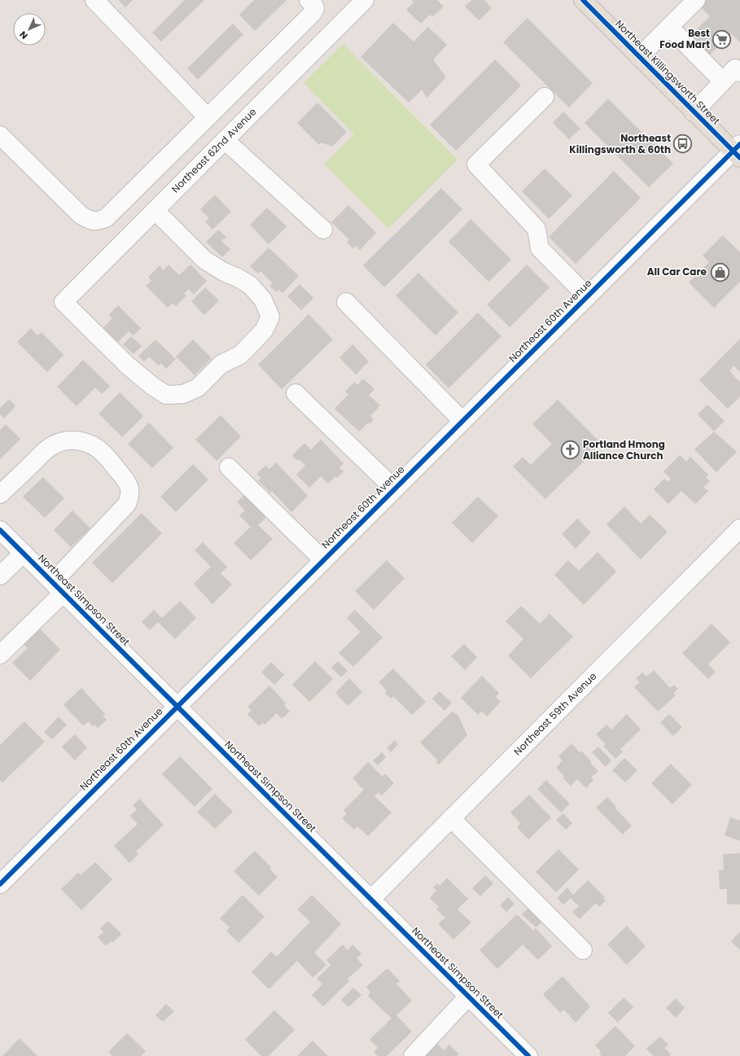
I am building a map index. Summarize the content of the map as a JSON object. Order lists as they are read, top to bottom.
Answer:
{
  "streets": {
    "main road": ["Northeast Killingsworth Street"],
    "street": [
      "Northeast 62nd Avenue",
      "Northeast 60th Avenue",
      "Northeast Simpson Street",
      "Northeast 59th Avenue"
    ]
  },
  "crossings": [
    ["Northeast Killingsworth Street", "Northeast 60th Avenue"],
    ["Northeast 60th Avenue", "Northeast Simpson Street"],
    ["Northeast Simpson Street", "Northeast 59th Avenue"]
  ],
  "places": {
    "supermarket": ["Best Food Mart"],
    "bus stop": ["Northeast Killingsworth & 60th"],
    "shop": ["All Car Care"],
    "church": ["Portland Hmong Alliance Church"]
  },
  "north": "bottom left"
}
